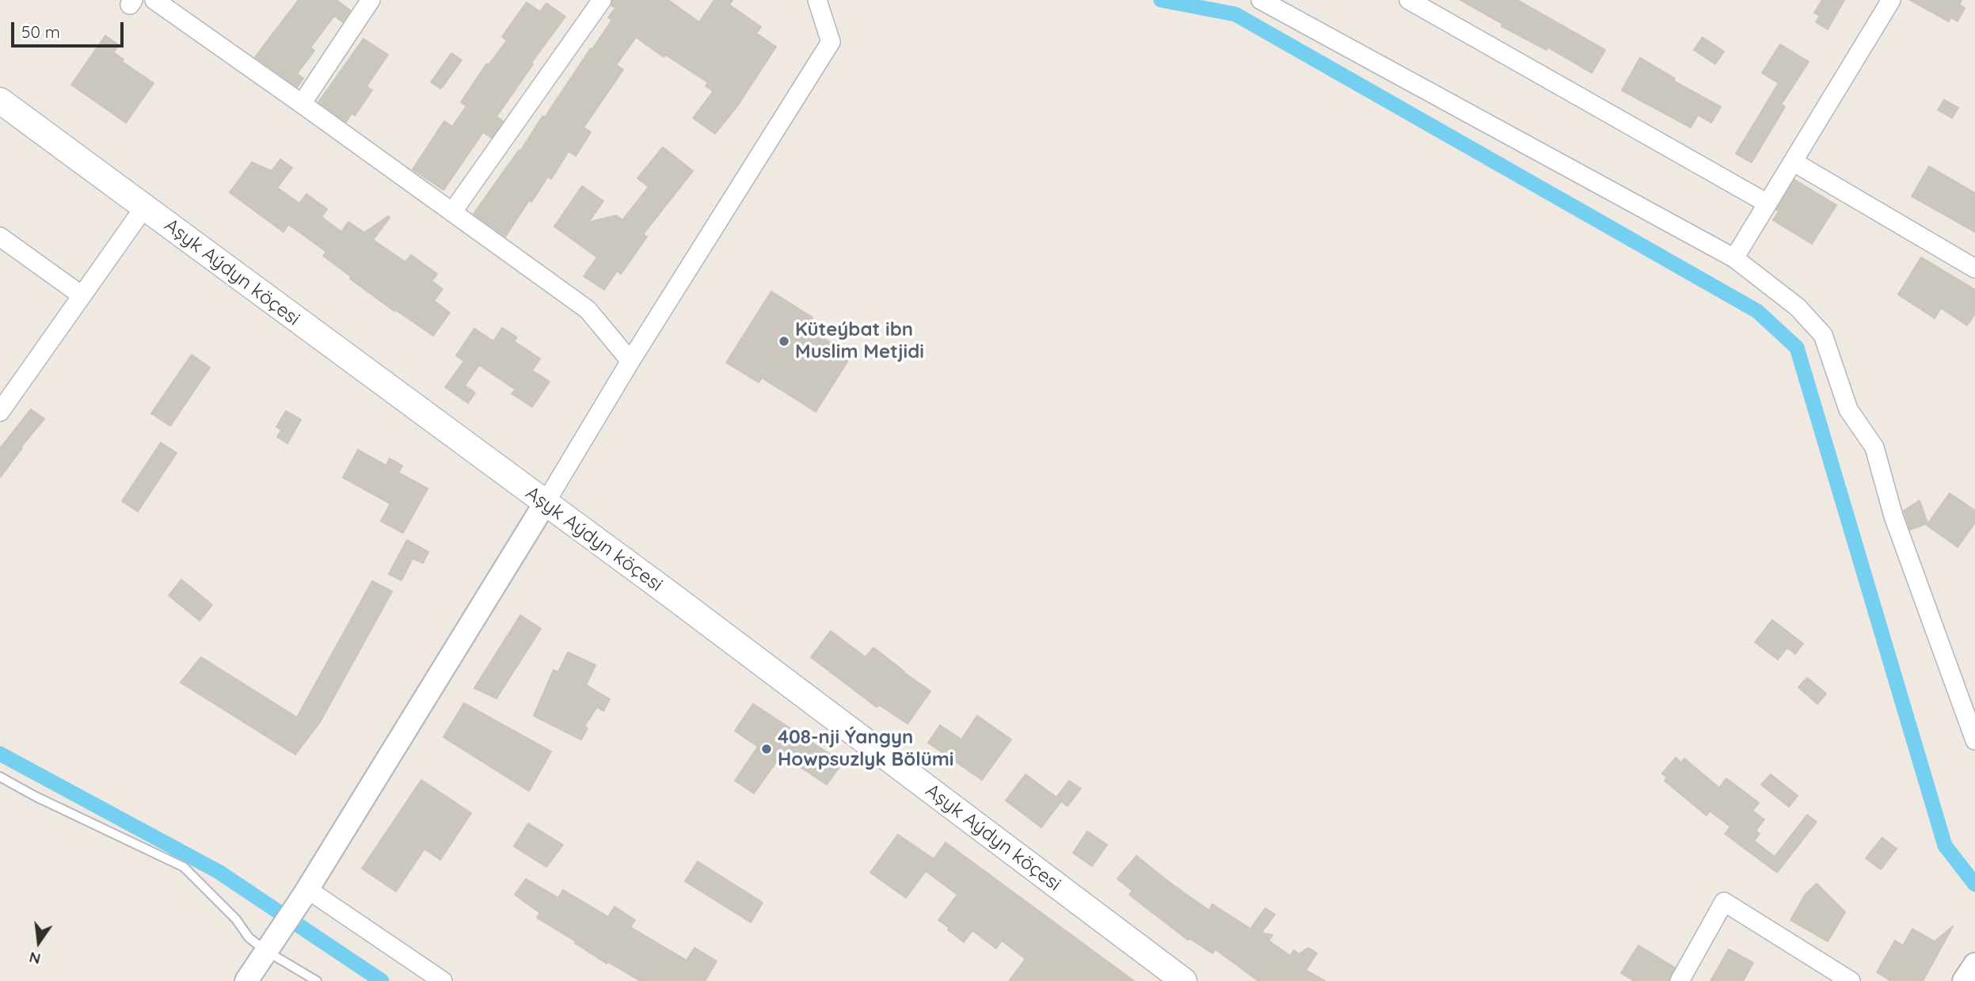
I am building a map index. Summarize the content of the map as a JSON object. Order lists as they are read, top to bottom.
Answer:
{
  "streets": {
    "main road": ["Aşyk Aýdyn köçesi"]
  },
  "places": ["Küteýbat ibn Muslim Metjidi", "408-nji Ýangyn Howpsuzlyk Bölümi"],
  "scale_bar": "50 m",
  "north": "bottom"
}
